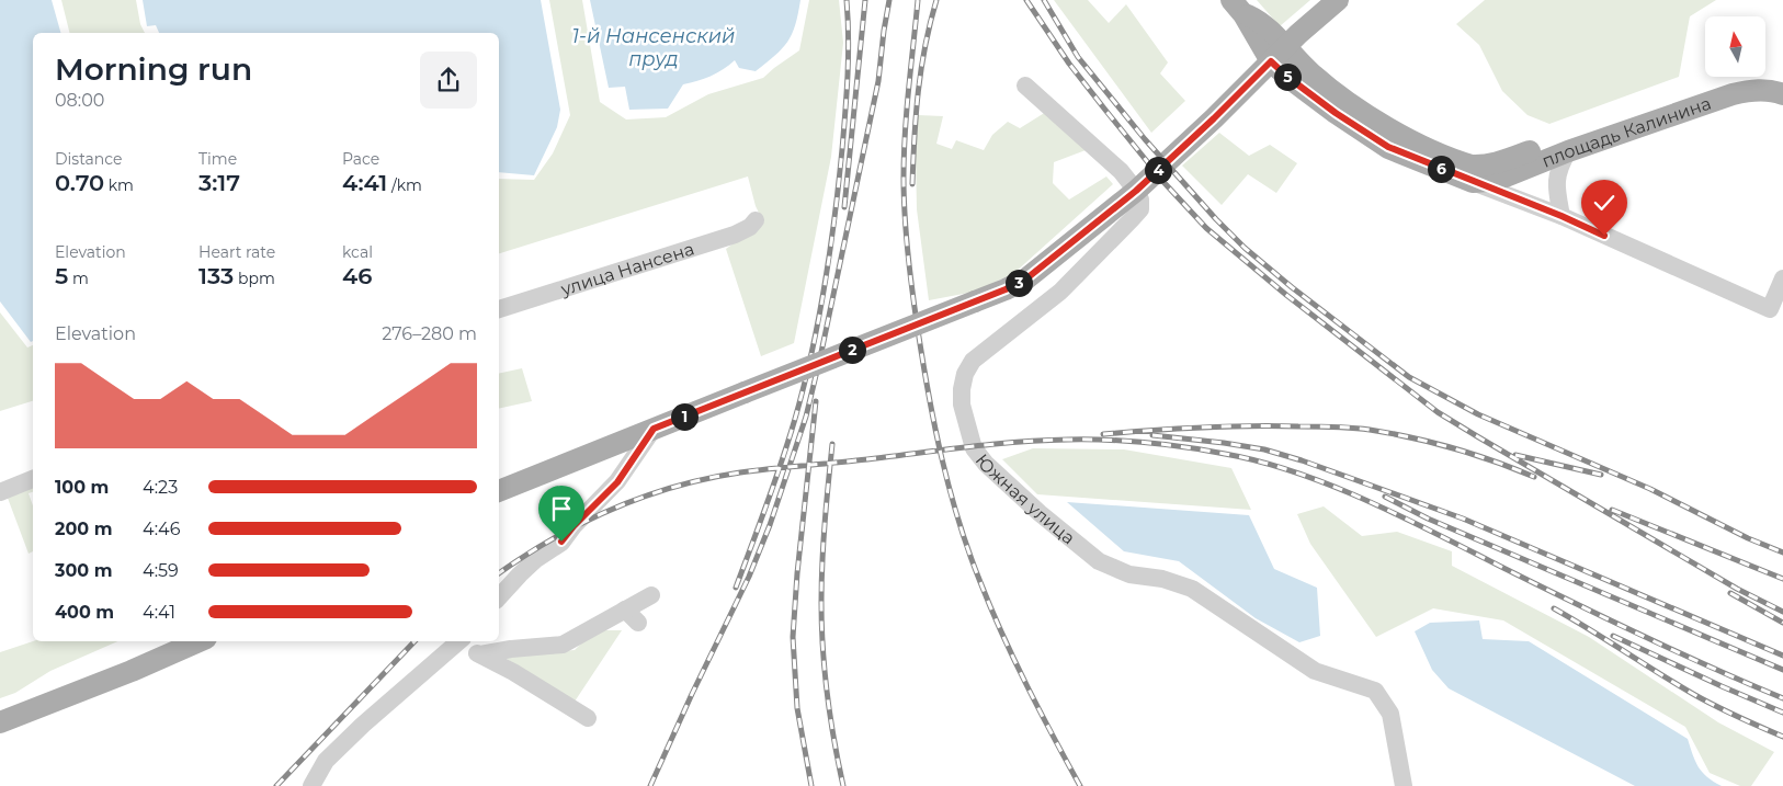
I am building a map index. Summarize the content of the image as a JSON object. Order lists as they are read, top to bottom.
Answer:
{
  "streets": {
    "main road": ["площадь Калинина"],
    "street": ["улица Нансена", "Южная улица"]
  },
  "water": ["1-й Нансенский пруд"],
  "north": "top",
  "page": {
    "heading": ["Morning run", "08:00"],
    "pins": [
      "5",
      "6",
      "4",
      "3",
      "2",
      "1"
    ],
    "stats": [
      ["Distance", "0.70 km"],
      ["Time", "3:17"],
      ["Pace", "4:41 /km"],
      ["Elevation", "5 m"],
      ["Heart rate", "133 bpm"],
      ["kcal", "46"]
    ],
    "chart": ["Elevation", "276–280 m"],
    "list": [
      {
        "name": "100 m",
        "note": "4:23"
      },
      {
        "name": "200 m",
        "note": "4:46"
      },
      {
        "name": "300 m",
        "note": "4:59"
      },
      {
        "name": "400 m",
        "note": "4:41"
      }
    ]
  }
}
